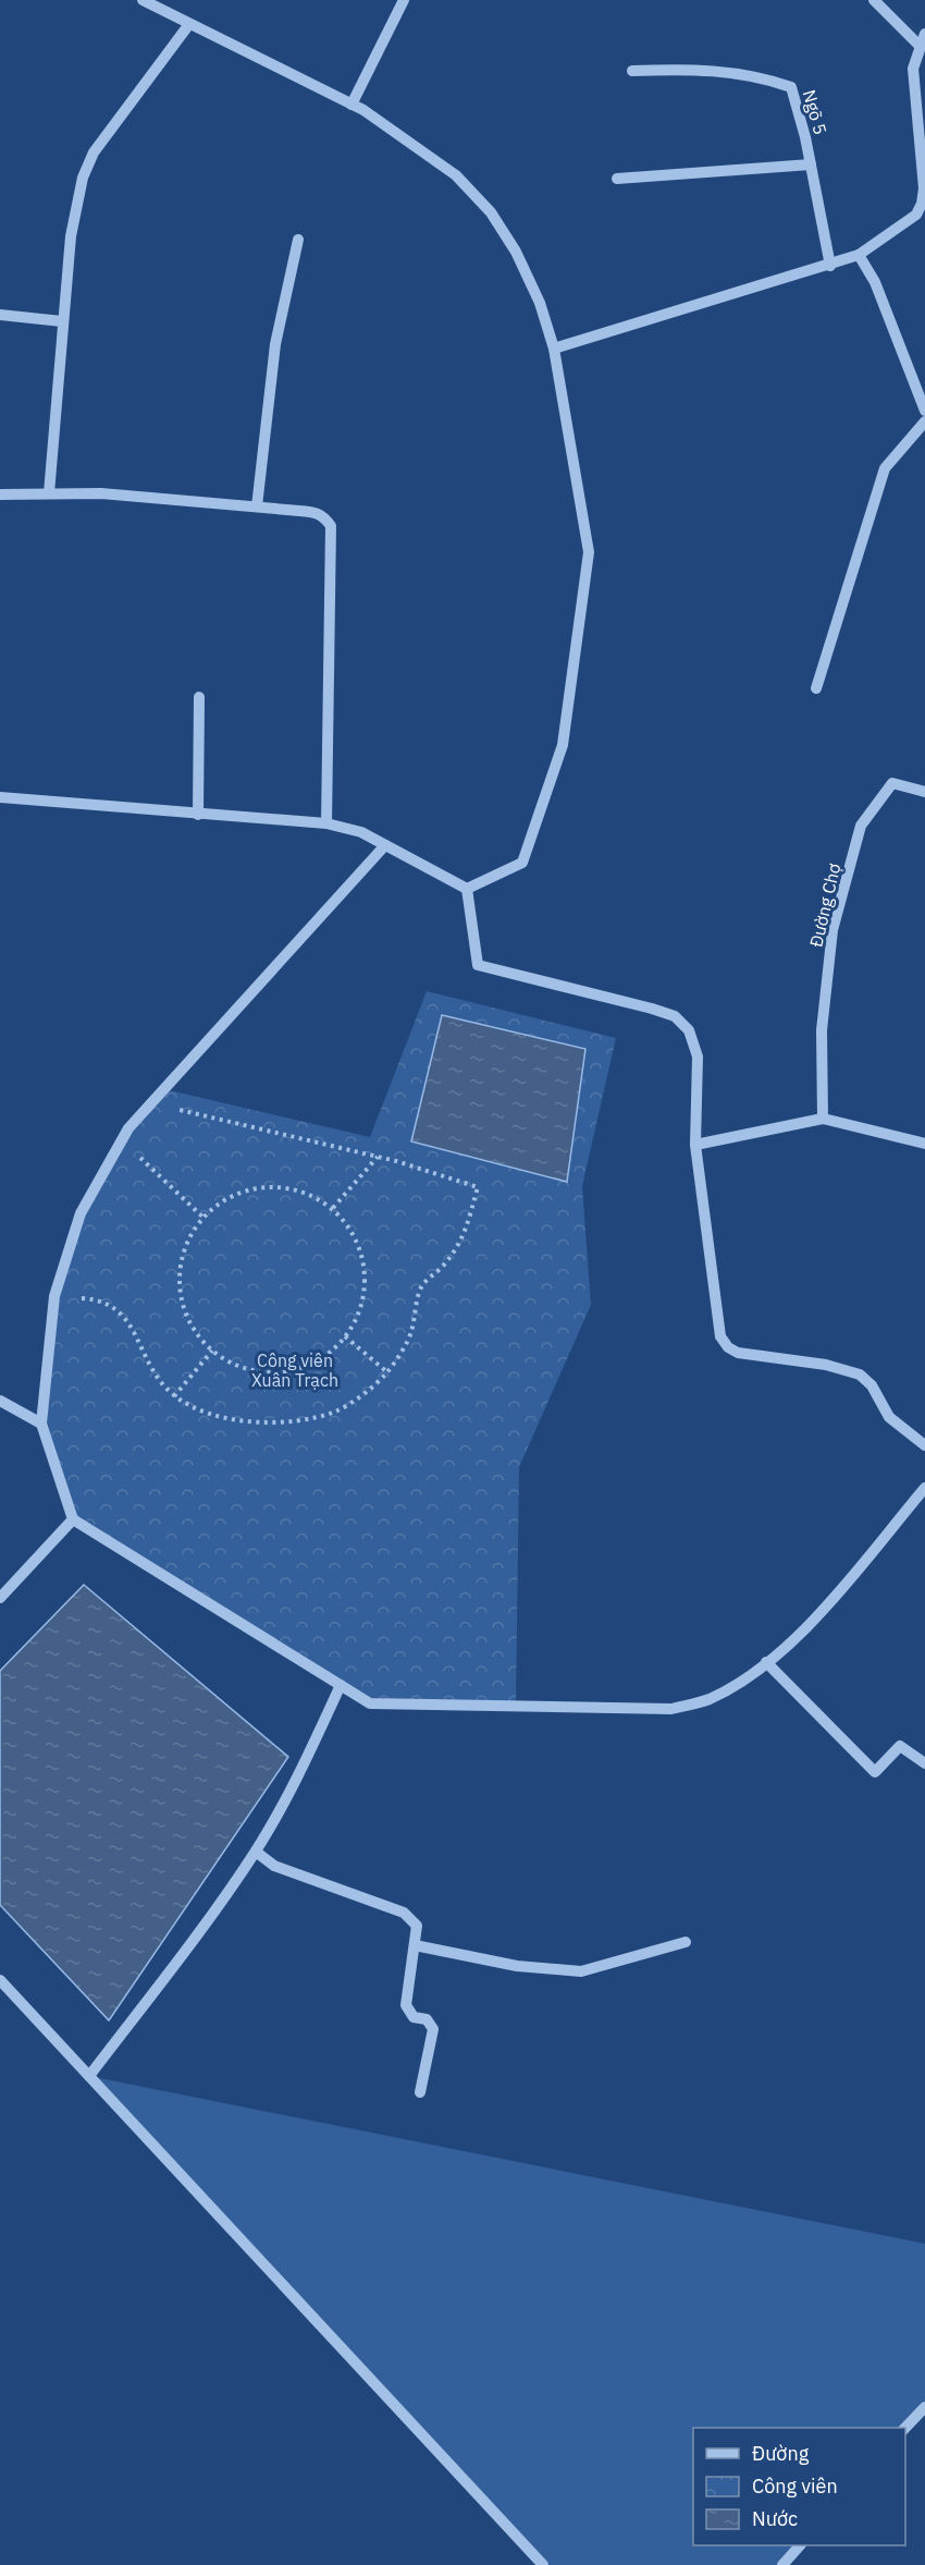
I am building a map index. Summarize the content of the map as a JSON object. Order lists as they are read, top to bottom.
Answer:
{
  "streets": {
    "street": ["Ngõ 5", "Đường Chợ"]
  },
  "parks": ["Công viên Xuân Trạch"],
  "legend": ["Đường", "Công viên", "Nước"]
}
